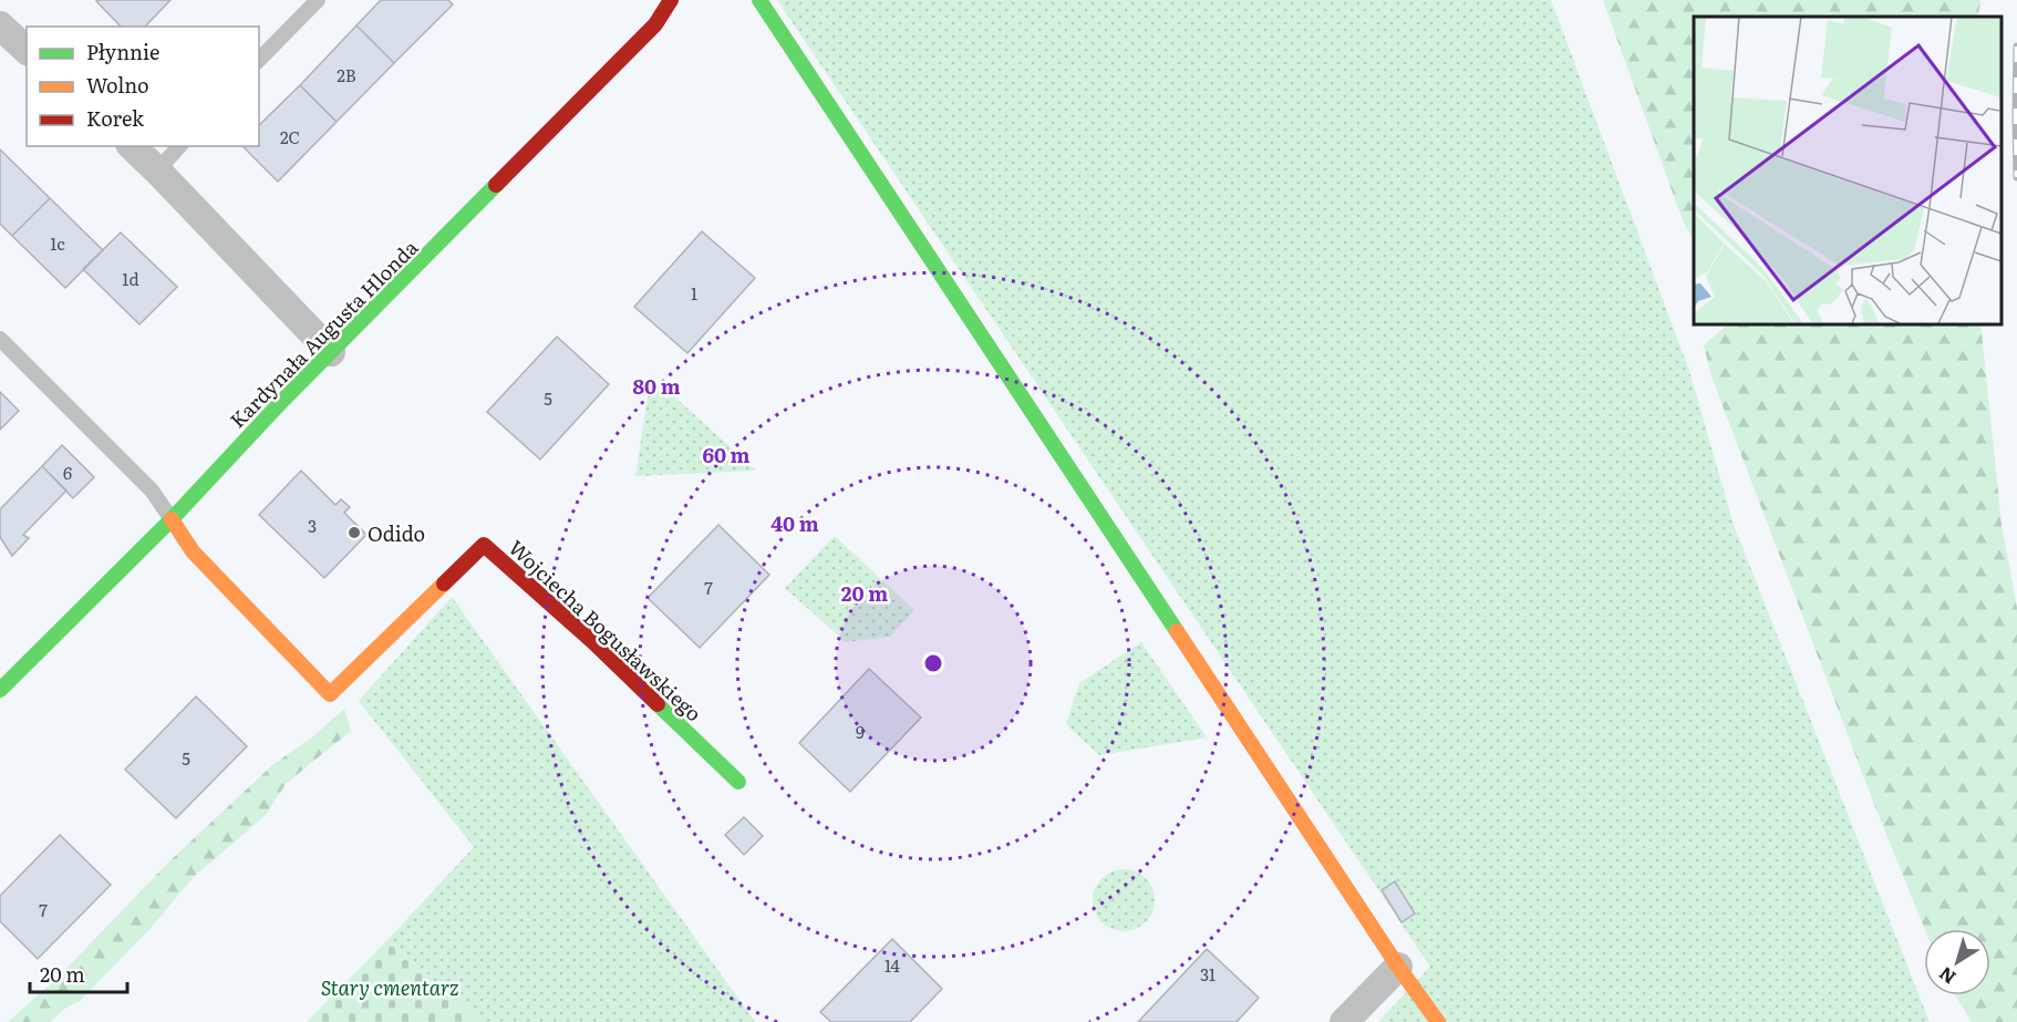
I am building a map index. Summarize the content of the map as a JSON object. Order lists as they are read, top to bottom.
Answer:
{
  "streets": {
    "street": ["Kardynała Augusta Hlonda", "Wojciecha Bogusławskiego"]
  },
  "crossings": [
    ["Kardynała Augusta Hlonda", "Wojciecha Bogusławskiego"]
  ],
  "parks": ["Stary cmentarz"],
  "places": ["Odido"],
  "house_numbers": [
    "2B",
    "2C",
    "1c",
    "1d",
    "1",
    "5",
    "6",
    "3",
    "7",
    "9",
    "5",
    "7",
    "14",
    "31"
  ],
  "legend": ["Płynnie", "Wolno", "Korek"],
  "scale_bar": "20 m",
  "north": "bottom left",
  "rings": [
    "80 m",
    "60 m",
    "40 m",
    "20 m"
  ]
}
